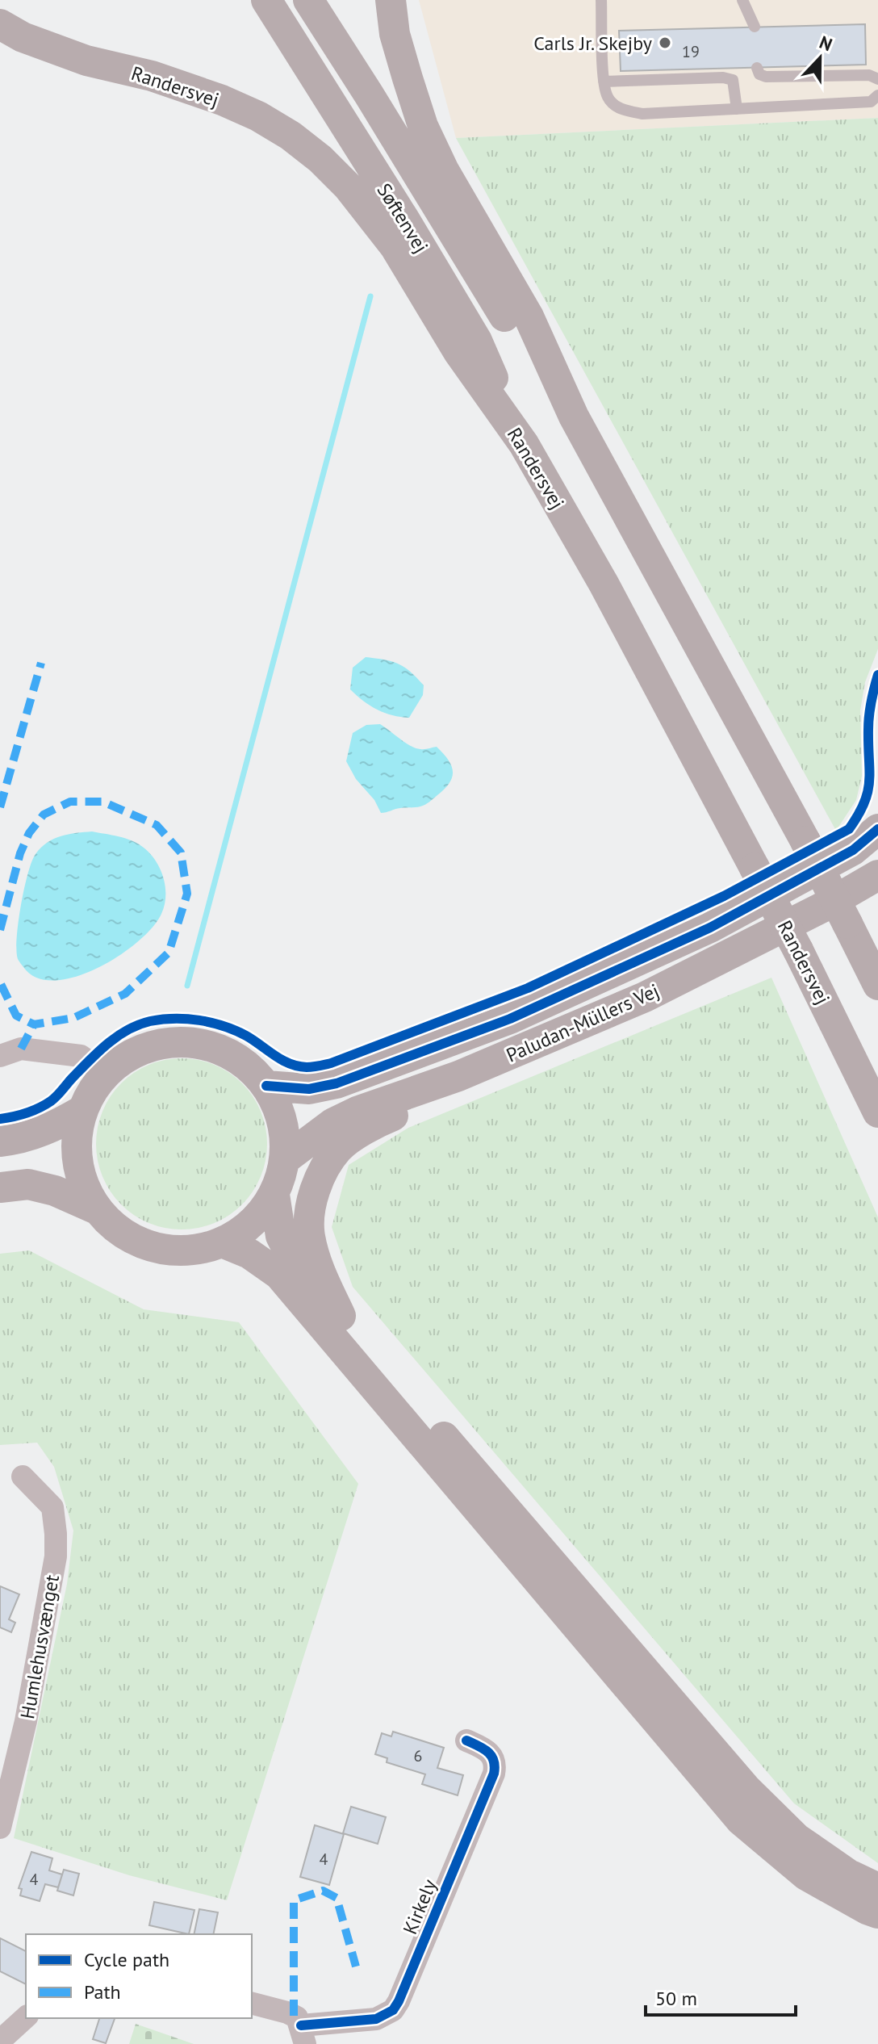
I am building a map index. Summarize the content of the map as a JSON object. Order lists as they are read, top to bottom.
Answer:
{
  "streets": {
    "main road": ["Randersvej", "Søftenvej", "Paludan-Müllers Vej"],
    "street": ["Humlehusvænget", "Kirkely"]
  },
  "crossings": [
    ["Randersvej", "Søftenvej"]
  ],
  "places": ["Carls Jr. Skejby"],
  "house_numbers": [
    "19",
    "6",
    "4",
    "4"
  ],
  "legend": ["Cycle path", "Path"],
  "scale_bar": "50 m",
  "north": "top"
}
